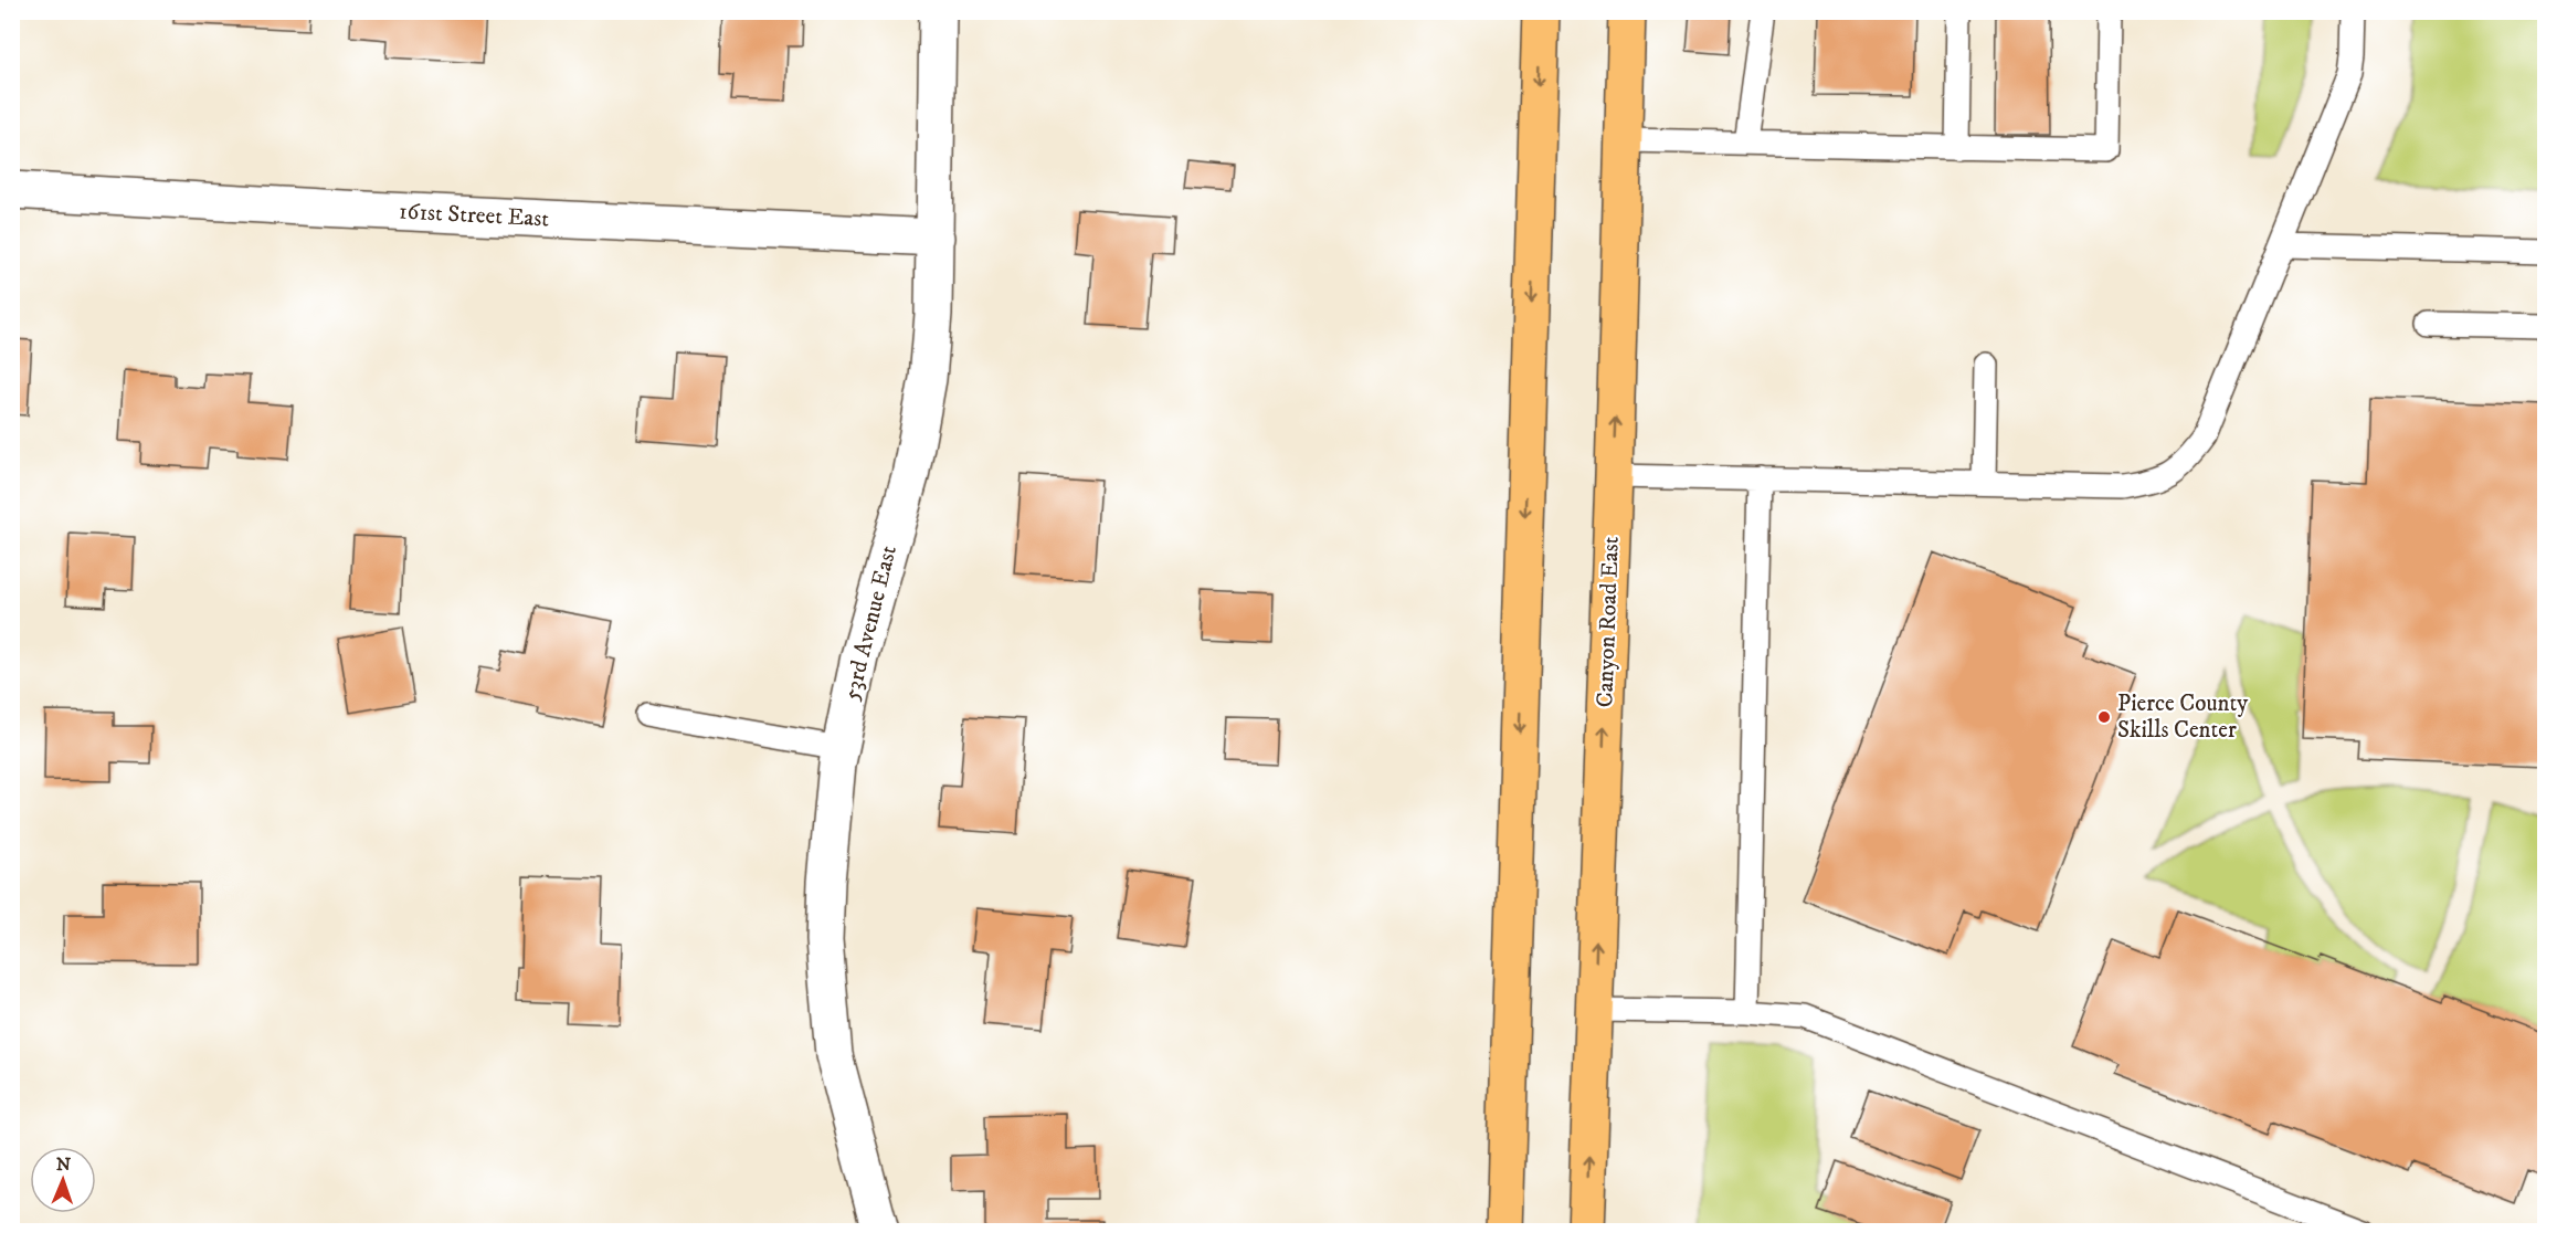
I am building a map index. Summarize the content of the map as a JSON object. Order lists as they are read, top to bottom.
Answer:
{
  "streets": {
    "main road": ["Canyon Road East"],
    "street": ["161st Street East", "53rd Avenue East"]
  },
  "crossings": [
    ["161st Street East", "53rd Avenue East"]
  ],
  "places": ["Pierce County Skills Center"],
  "north": "top"
}
